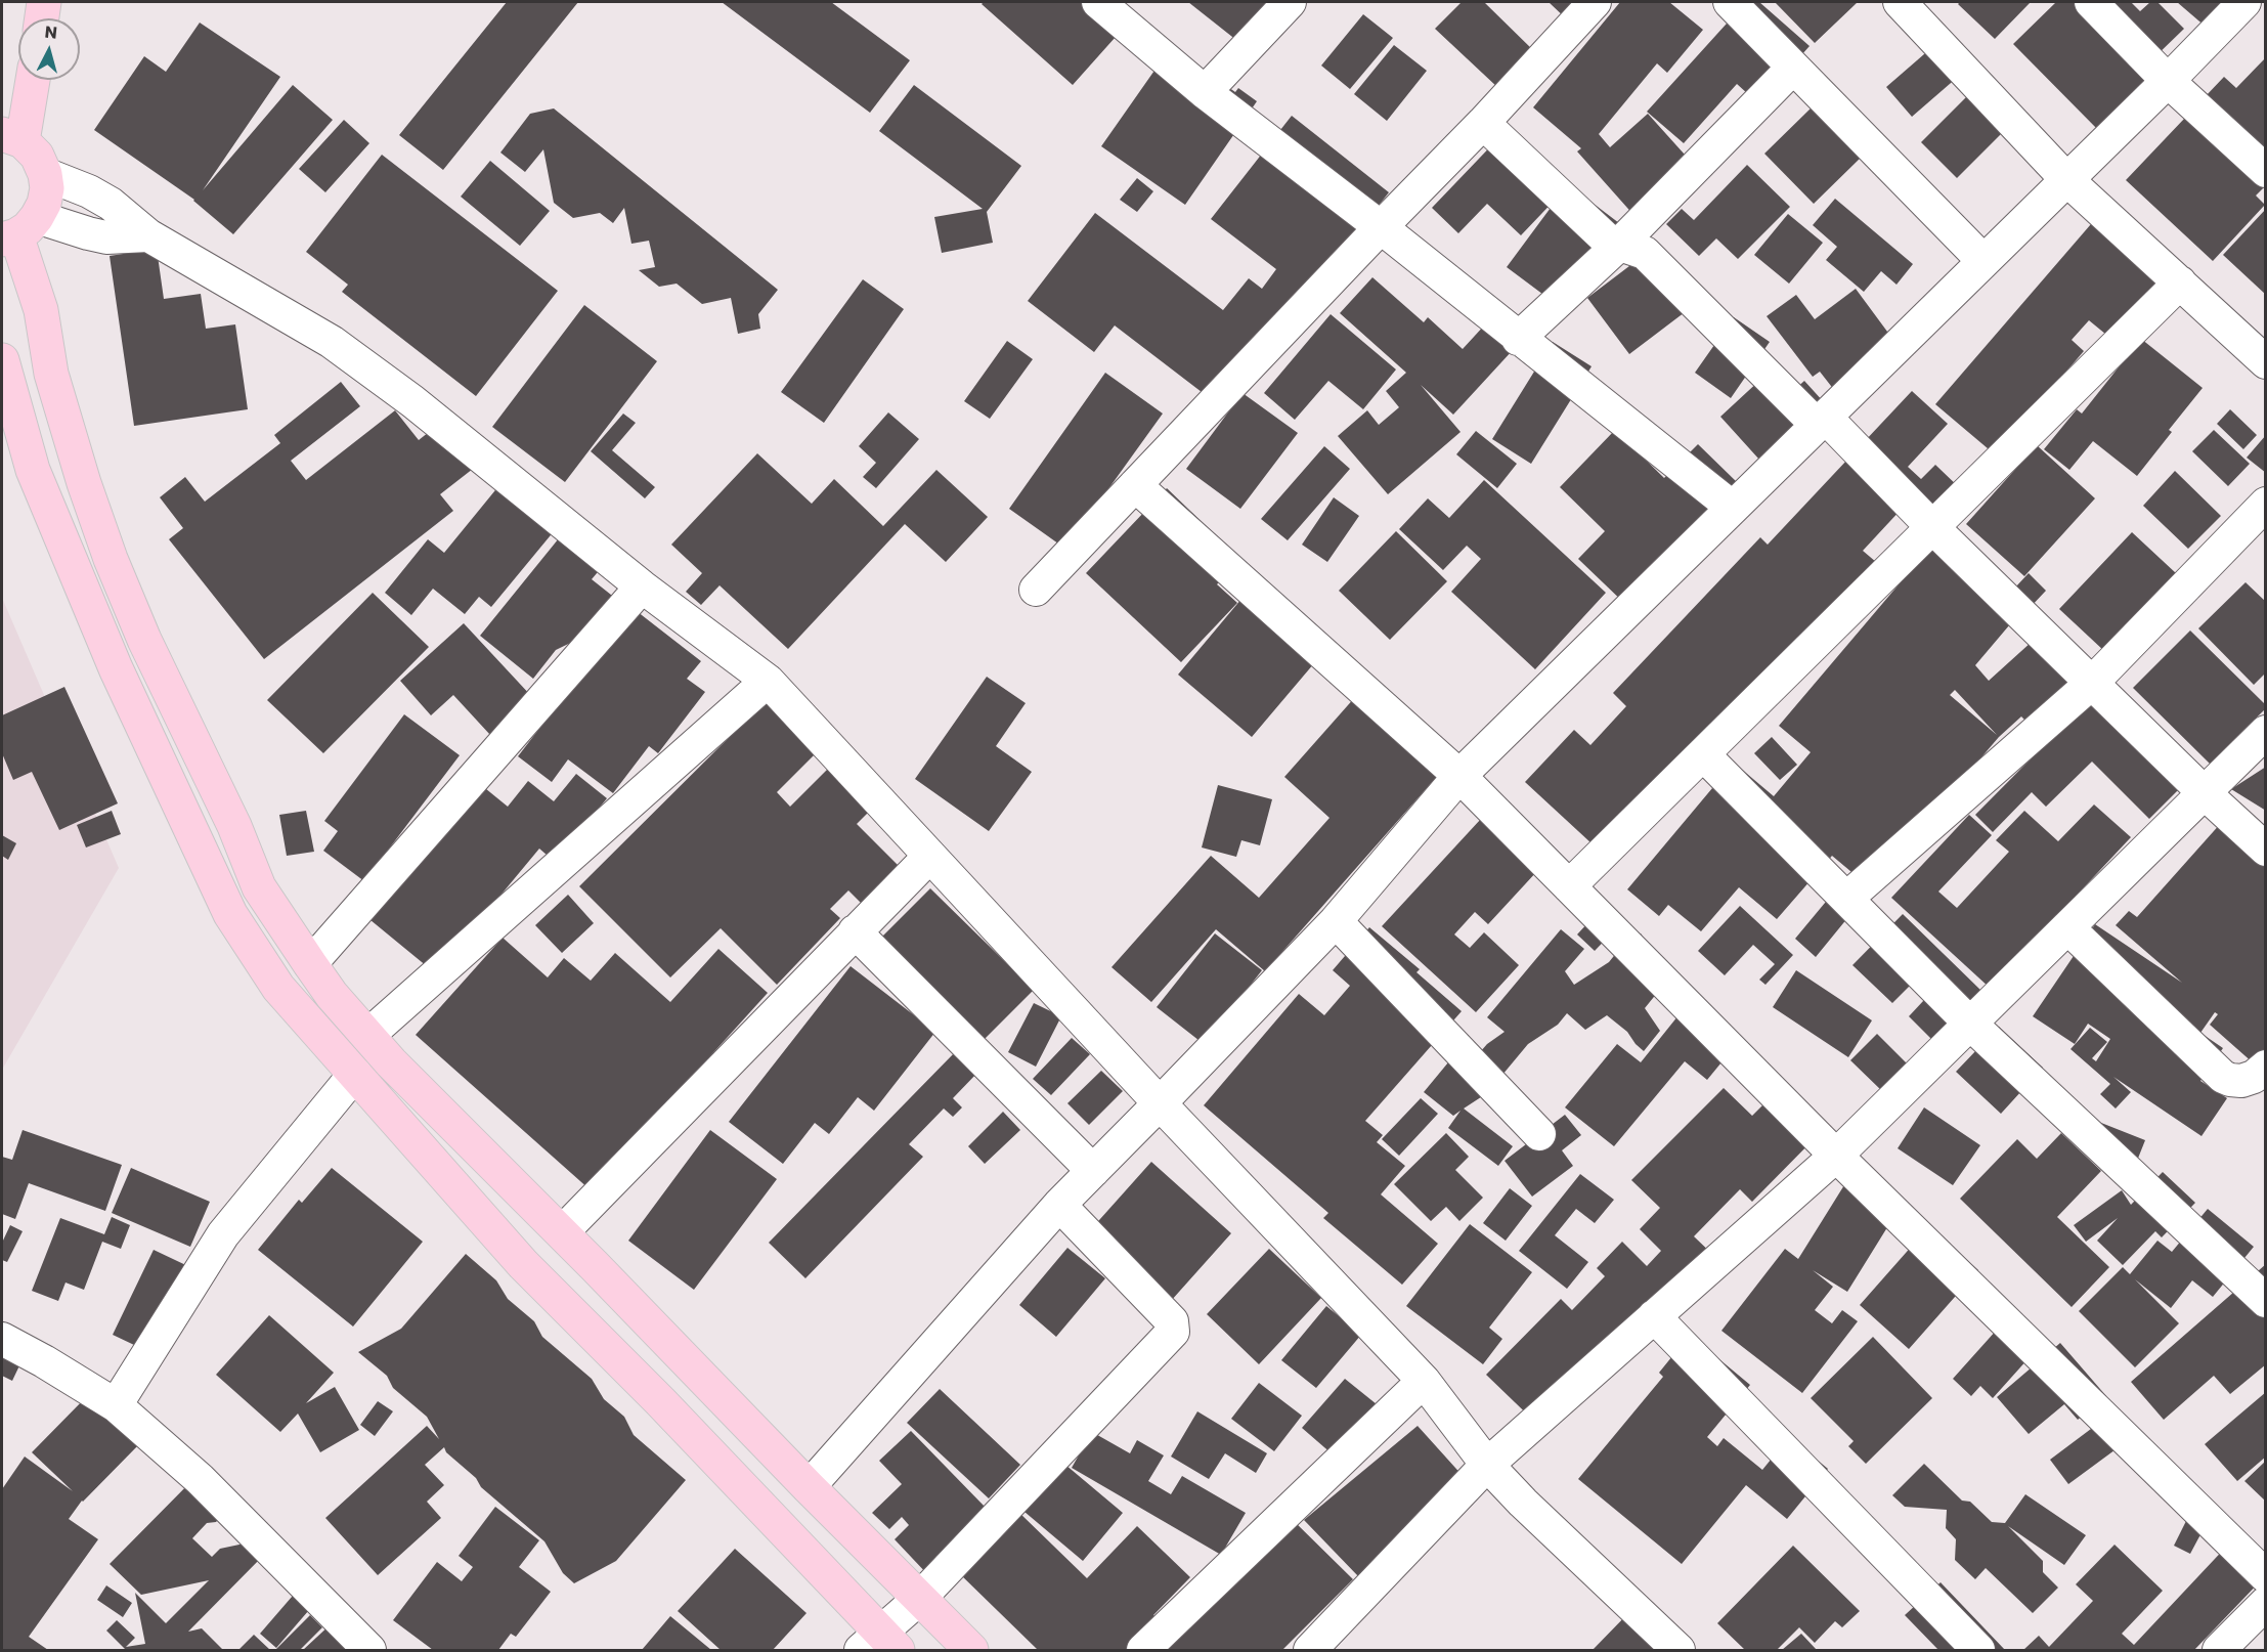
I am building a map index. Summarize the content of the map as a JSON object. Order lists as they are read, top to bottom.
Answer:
{
  "north": "top"
}
